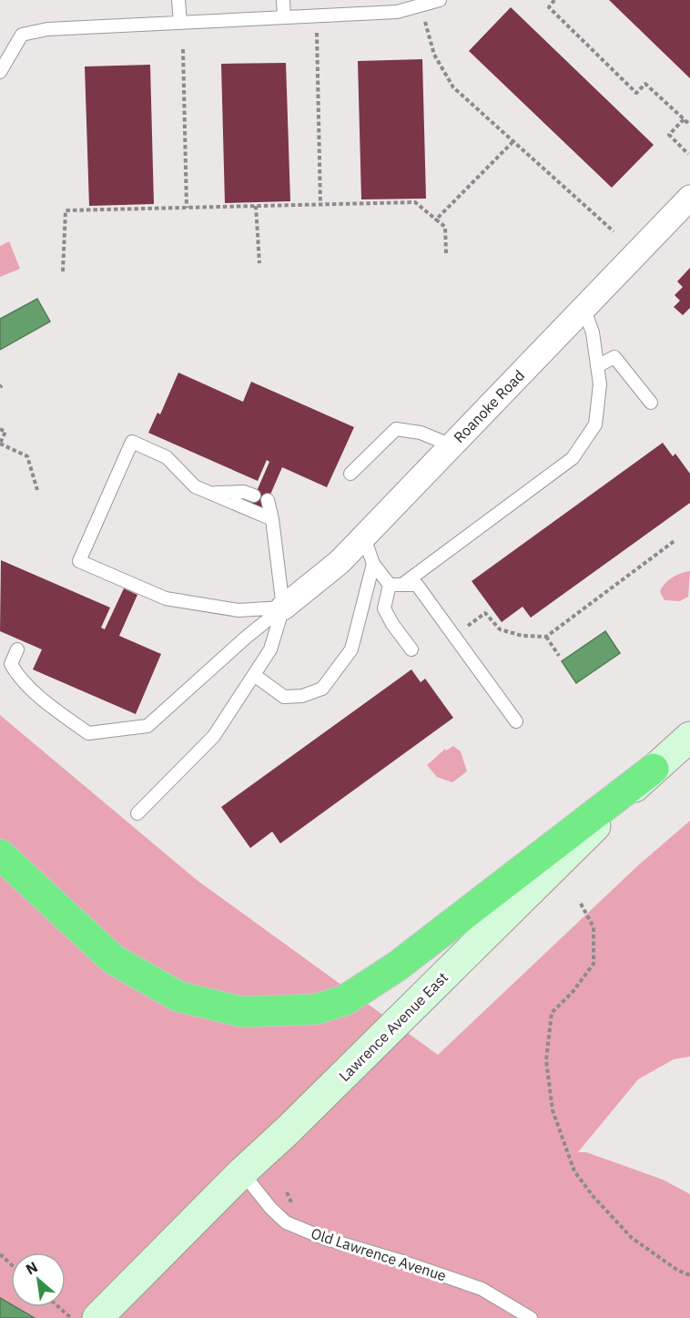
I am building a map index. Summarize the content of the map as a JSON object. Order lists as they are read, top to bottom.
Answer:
{
  "streets": {
    "main road": ["Lawrence Avenue East"],
    "street": ["Roanoke Road"],
    "lane": ["Old Lawrence Avenue"]
  },
  "crossings": [
    ["Lawrence Avenue East", "Old Lawrence Avenue"]
  ],
  "north": "top left"
}
